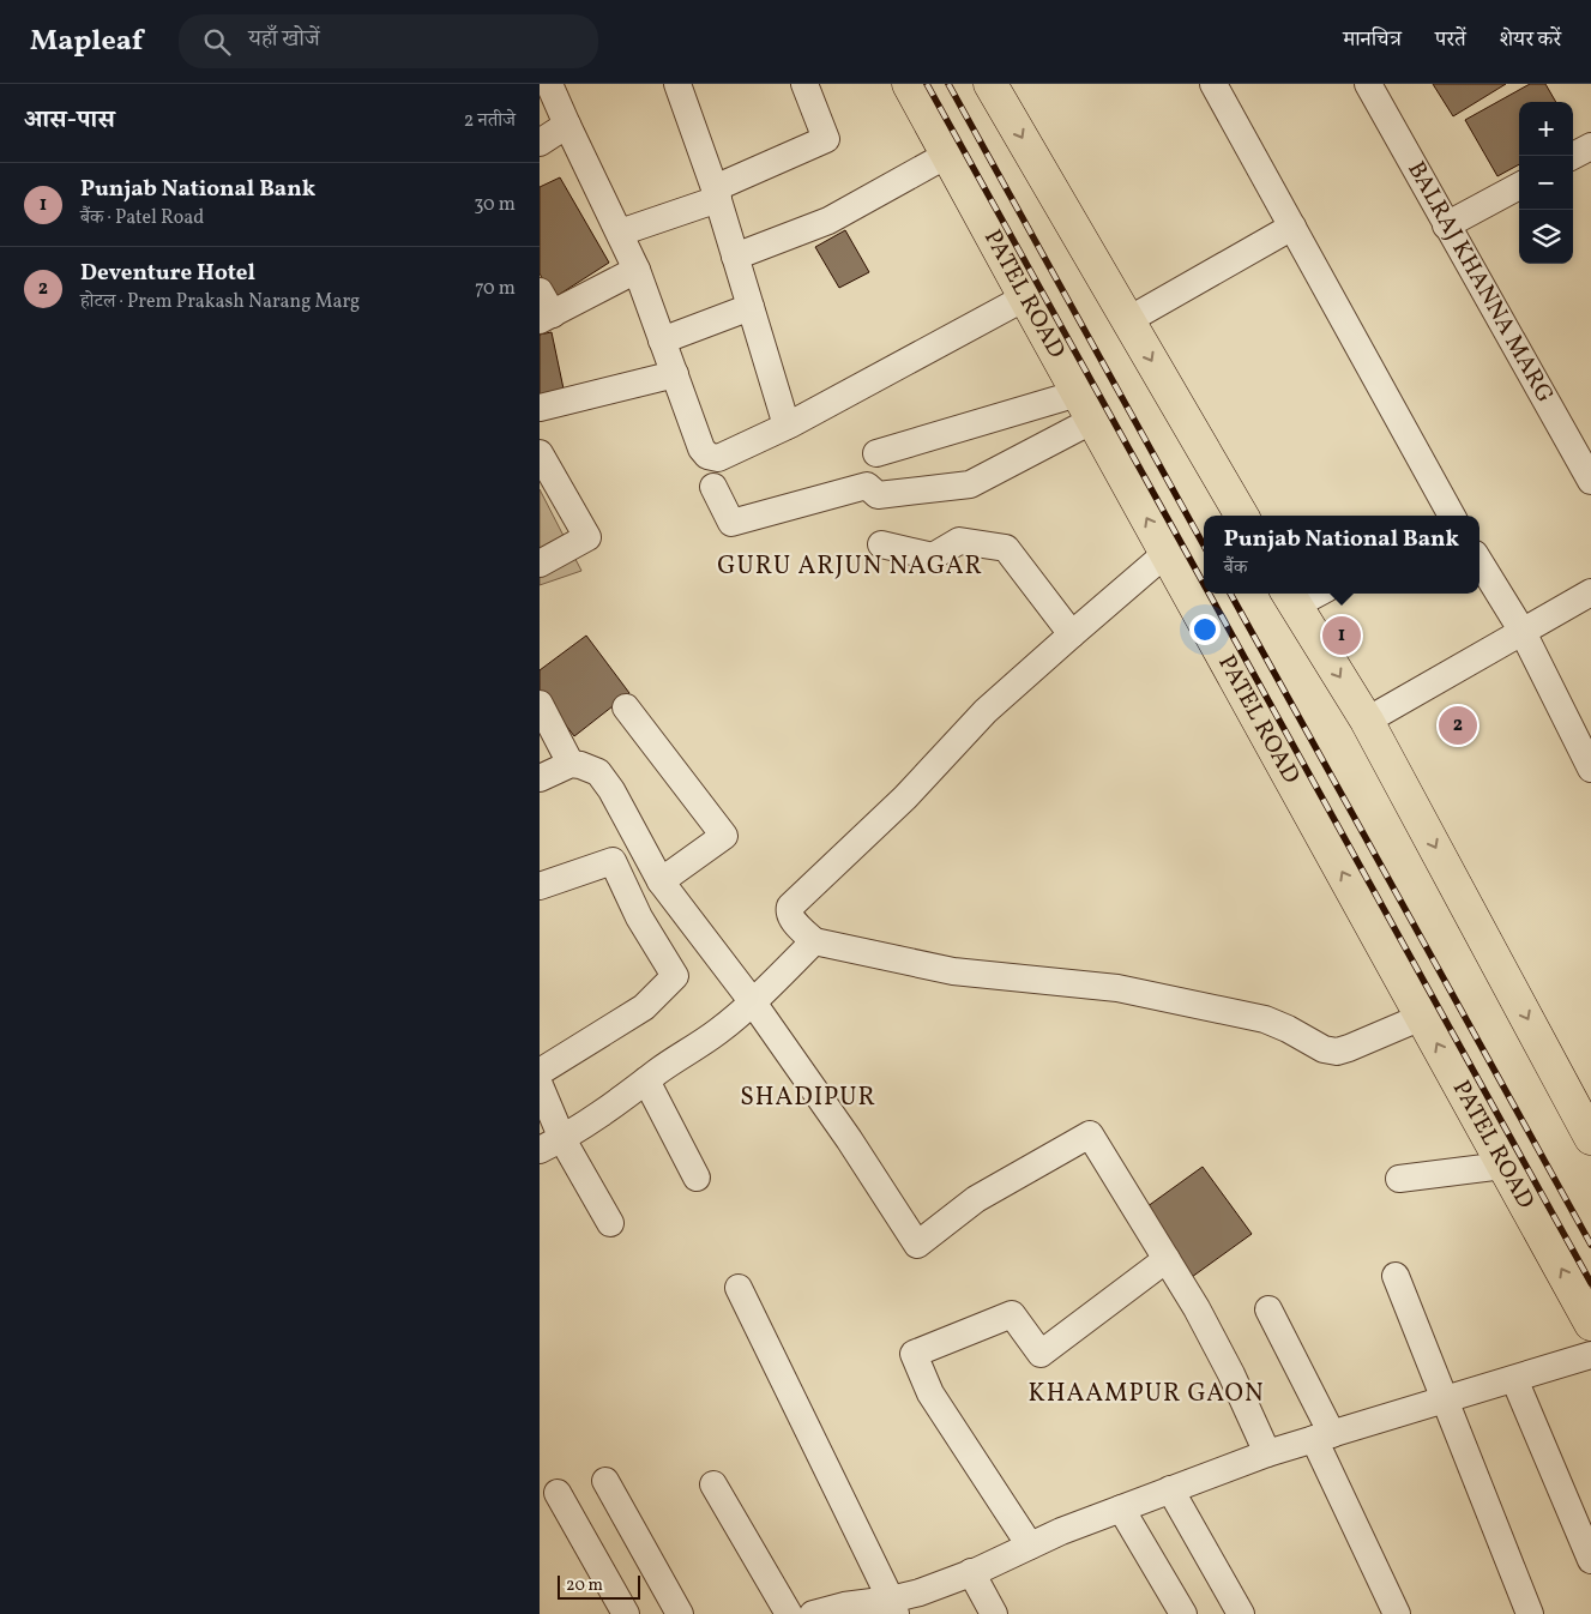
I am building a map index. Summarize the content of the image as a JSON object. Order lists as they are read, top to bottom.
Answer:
{
  "streets": {
    "main road": ["PATEL ROAD"],
    "street": ["BALRAJ KHANNA MARG"]
  },
  "districts": ["GURU ARJUN NAGAR", "SHADIPUR", "KHAAMPUR GAON"],
  "scale_bar": "20 m",
  "page": {
    "header": "Mapleaf",
    "search": "यहाँ खोजें",
    "nav": ["मानचित्र", "परतें", "शेयर करें"],
    "heading": ["आस-पास", "2 नतीजे"],
    "map_buttons": ["+", "−"],
    "list": [
      {
        "mark": "1",
        "name": "Punjab National Bank",
        "note": "बैंक · Patel Road",
        "value": "30 m"
      },
      {
        "mark": "2",
        "name": "Deventure Hotel",
        "note": "होटल · Prem Prakash Narang Marg",
        "value": "70 m"
      }
    ],
    "popup": ["Punjab National Bank", "बैंक"],
    "pins": ["1", "2"],
    "scale": "20 m"
  }
}
